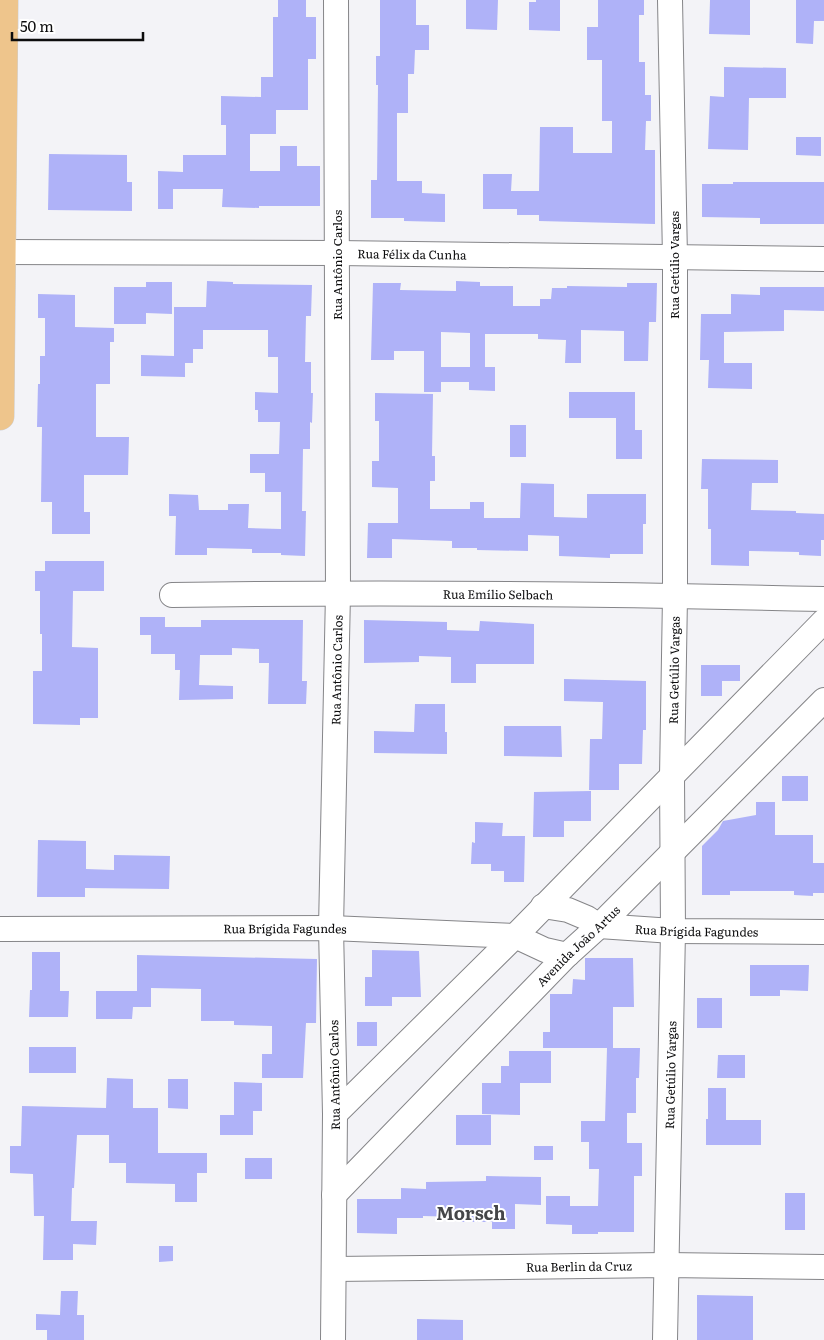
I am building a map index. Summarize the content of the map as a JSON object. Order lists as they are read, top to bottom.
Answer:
{
  "streets": {
    "street": [
      "Rua Félix da Cunha",
      "Rua Antônio Carlos",
      "Rua Getúlio Vargas",
      "Rua Emílio Selbach",
      "Rua Brígida Fagundes",
      "Avenida João Artus",
      "Rua Berlin da Cruz"
    ]
  },
  "crossings": [
    ["Rua Félix da Cunha", "Rua Antônio Carlos"],
    ["Rua Félix da Cunha", "Rua Getúlio Vargas"],
    ["Rua Antônio Carlos", "Rua Emílio Selbach"],
    ["Rua Antônio Carlos", "Rua Brígida Fagundes"],
    ["Rua Antônio Carlos", "Avenida João Artus"],
    ["Rua Antônio Carlos", "Rua Berlin da Cruz"],
    ["Rua Getúlio Vargas", "Rua Emílio Selbach"],
    ["Rua Getúlio Vargas", "Rua Brígida Fagundes"],
    ["Rua Getúlio Vargas", "Avenida João Artus"],
    ["Rua Getúlio Vargas", "Rua Berlin da Cruz"],
    ["Rua Brígida Fagundes", "Avenida João Artus"]
  ],
  "districts": ["Morsch"],
  "scale_bar": "50 m"
}
